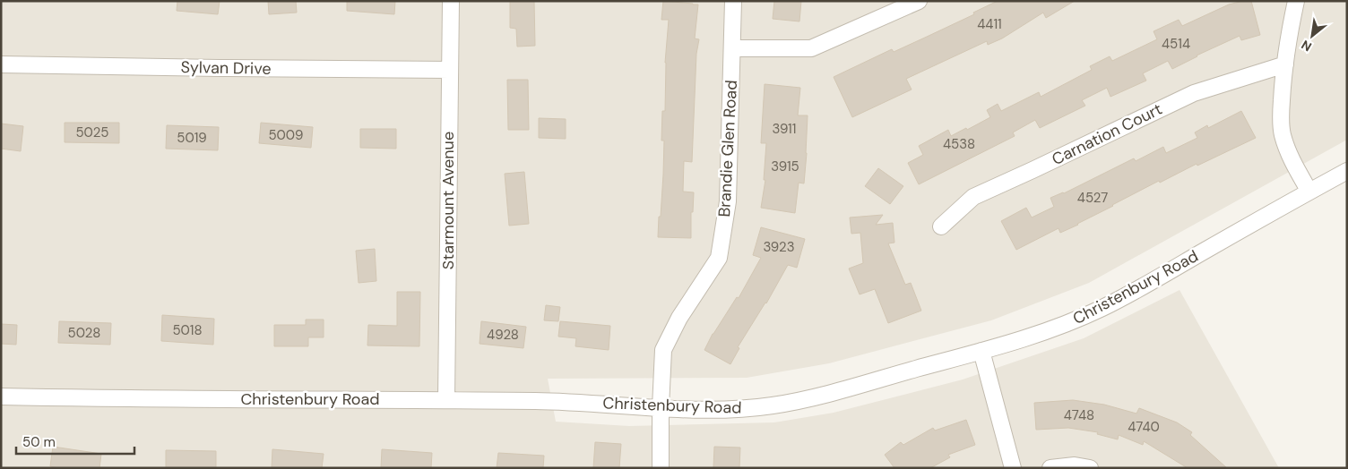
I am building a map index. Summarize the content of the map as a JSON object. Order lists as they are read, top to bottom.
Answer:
{
  "streets": {
    "street": [
      "Sylvan Drive",
      "Carnation Court",
      "Brandie Glen Road",
      "Starmount Avenue",
      "Christenbury Road"
    ]
  },
  "crossings": [
    ["Sylvan Drive", "Starmount Avenue"],
    ["Brandie Glen Road", "Christenbury Road"],
    ["Starmount Avenue", "Christenbury Road"]
  ],
  "house_numbers": [
    "4411",
    "4514",
    "3911",
    "5025",
    "5009",
    "5019",
    "4538",
    "3915",
    "4527",
    "3923",
    "5018",
    "5028",
    "4928",
    "4748",
    "4740"
  ],
  "scale_bar": "50 m",
  "north": "bottom left"
}
